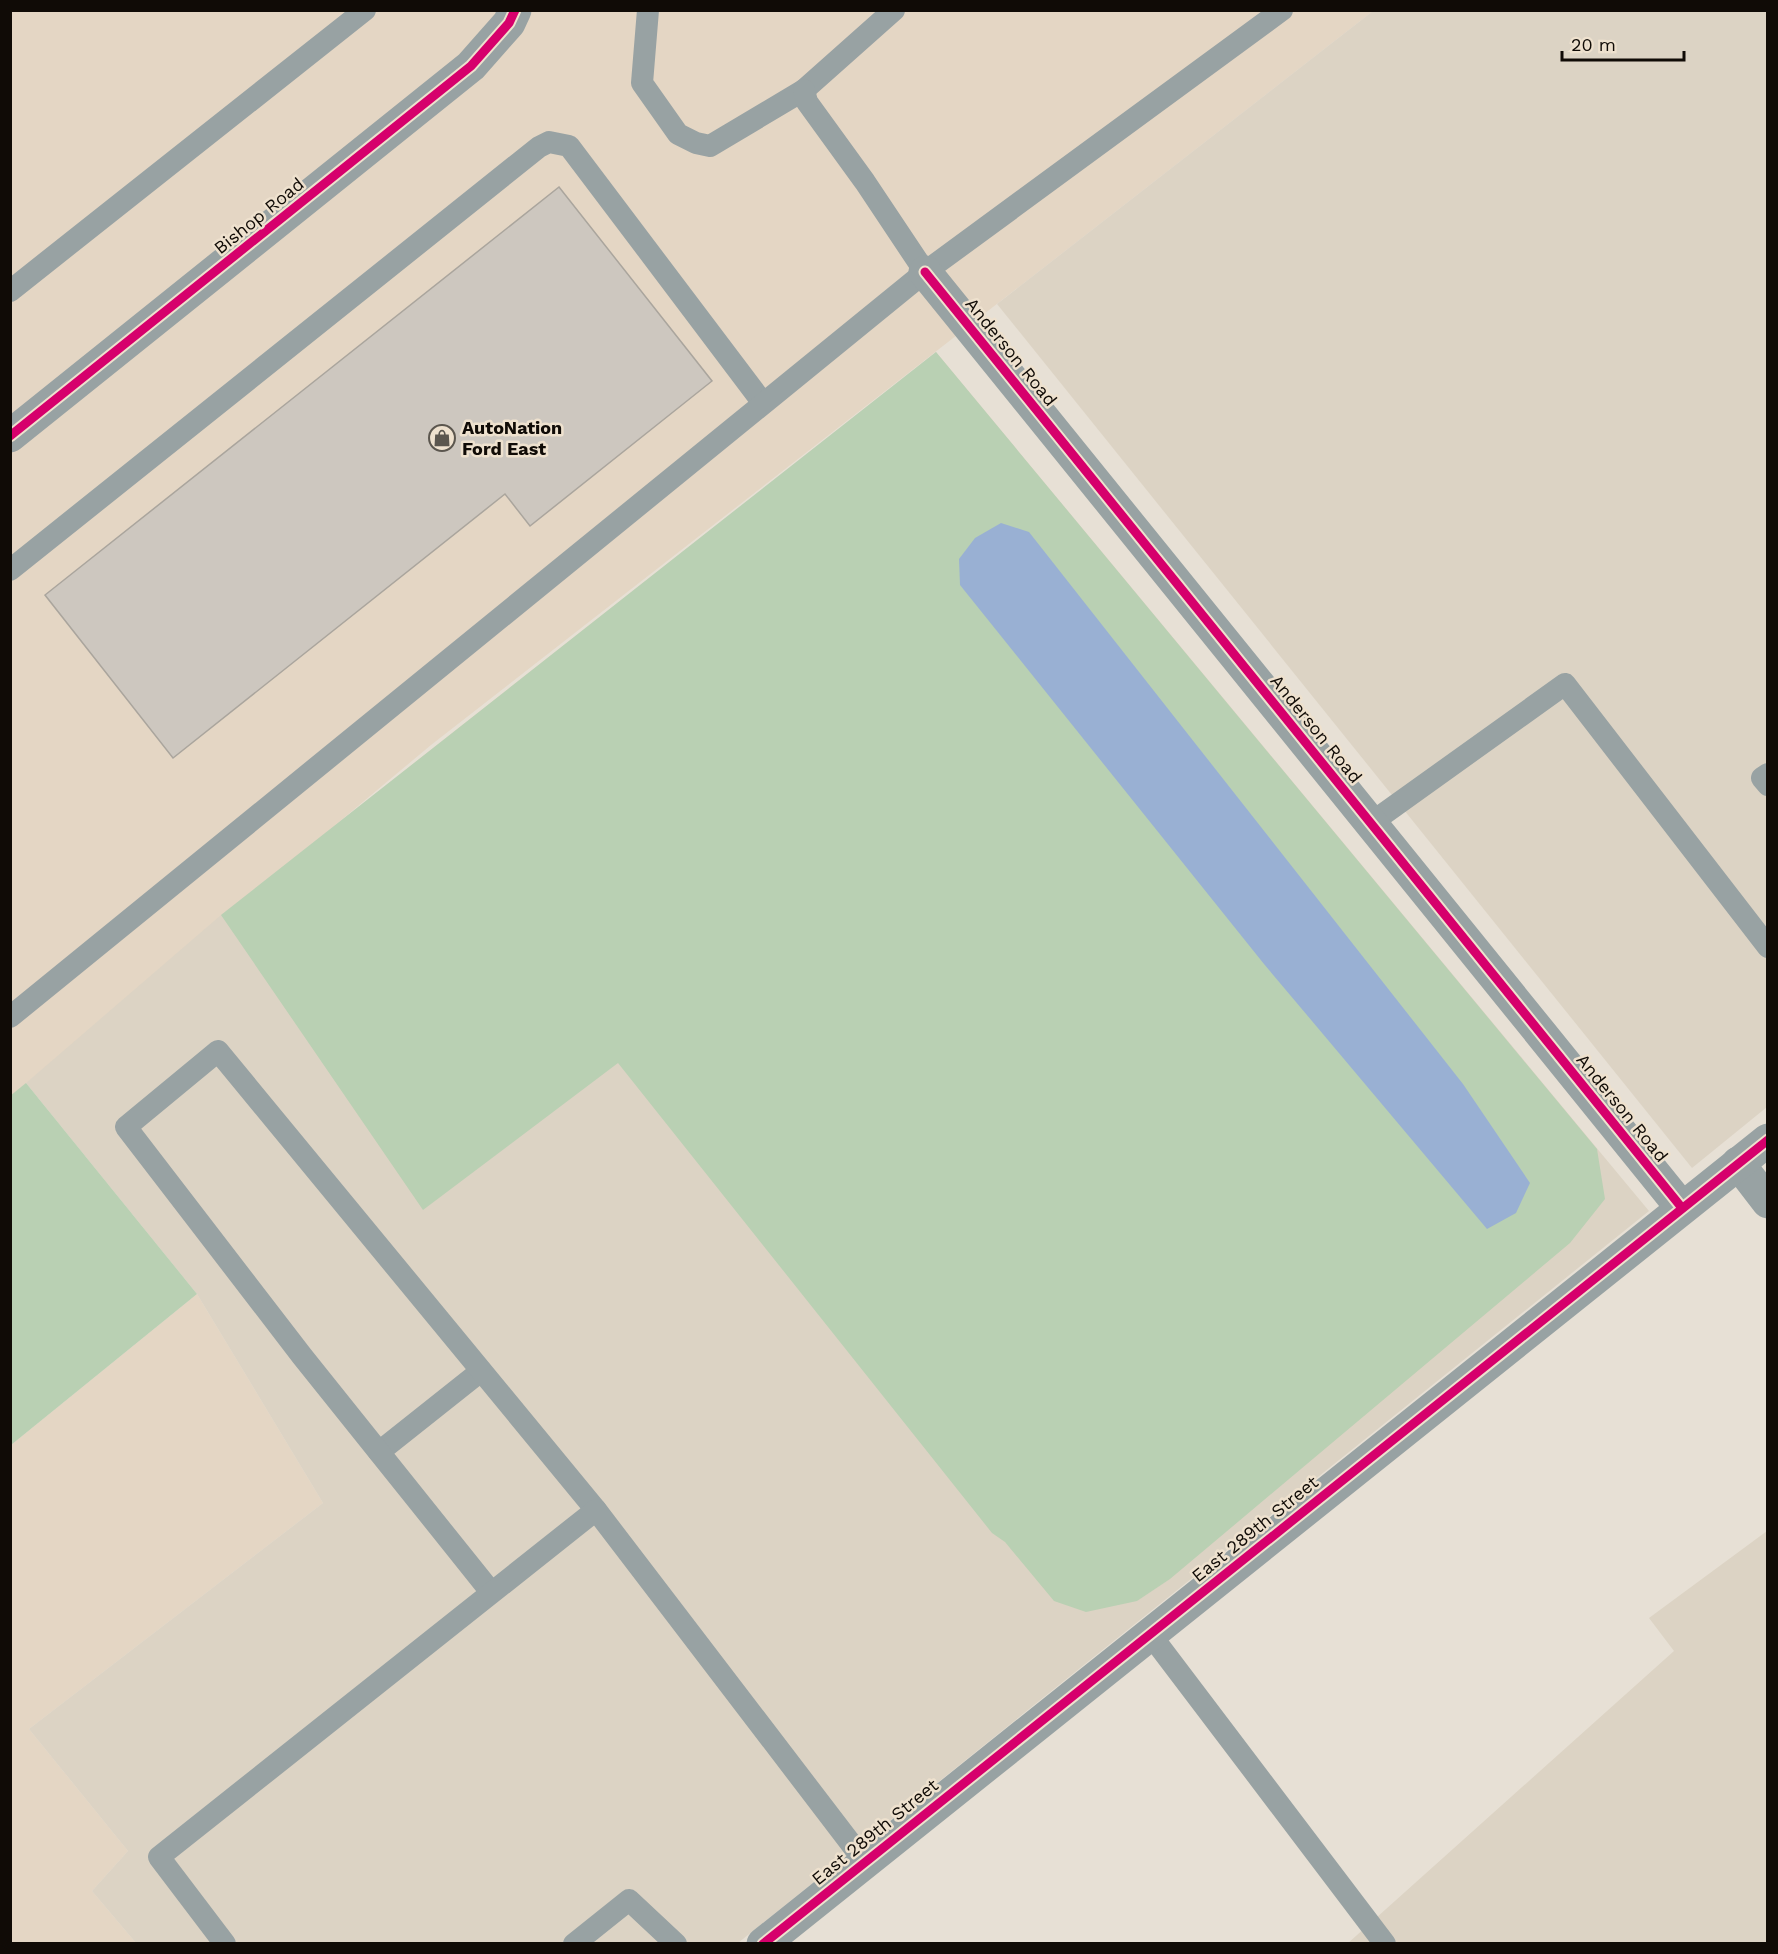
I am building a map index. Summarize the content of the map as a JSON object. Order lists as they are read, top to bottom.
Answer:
{
  "streets": {
    "street": ["Bishop Road", "Anderson Road", "East 289th Street"]
  },
  "crossings": [
    ["Anderson Road", "East 289th Street"]
  ],
  "places": {
    "shop": ["AutoNation Ford East"]
  },
  "scale_bar": "20 m"
}
